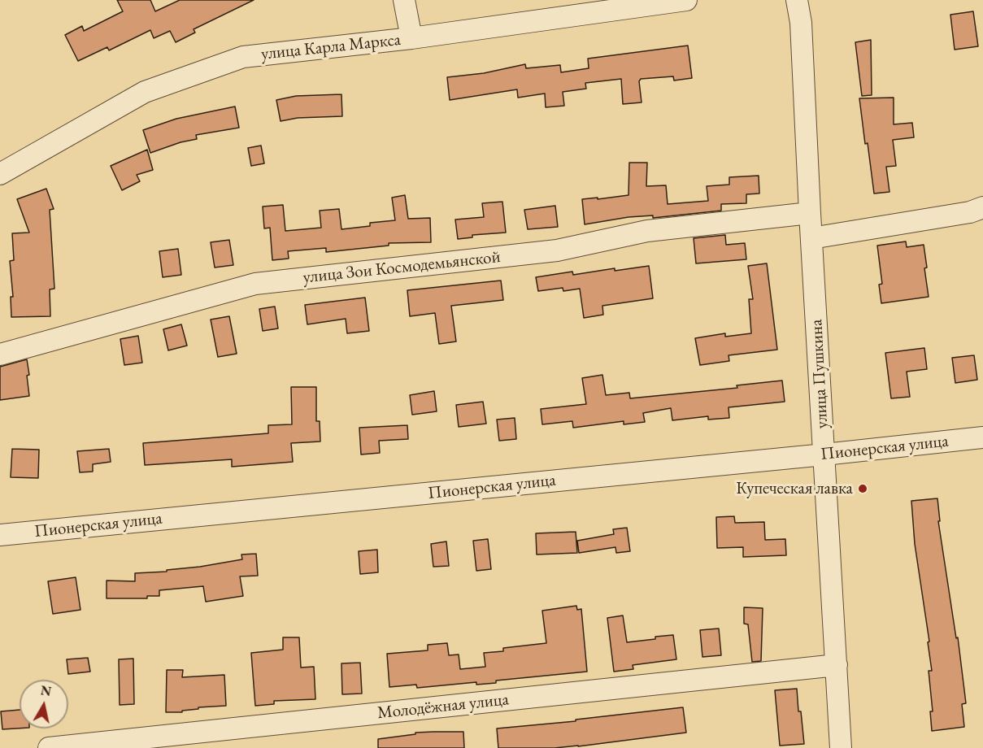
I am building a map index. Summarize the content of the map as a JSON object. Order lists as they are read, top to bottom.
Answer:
{
  "streets": {
    "street": [
      "улица Карла Маркса",
      "улица Зои Космодемьянской",
      "улица Пушкина",
      "Пионерская улица",
      "Молодёжная улица"
    ]
  },
  "crossings": [
    ["улица Зои Космодемьянской", "улица Пушкина"],
    ["улица Пушкина", "Пионерская улица"],
    ["улица Пушкина", "Молодёжная улица"]
  ],
  "places": ["Купеческая лавка"],
  "north": "top"
}
